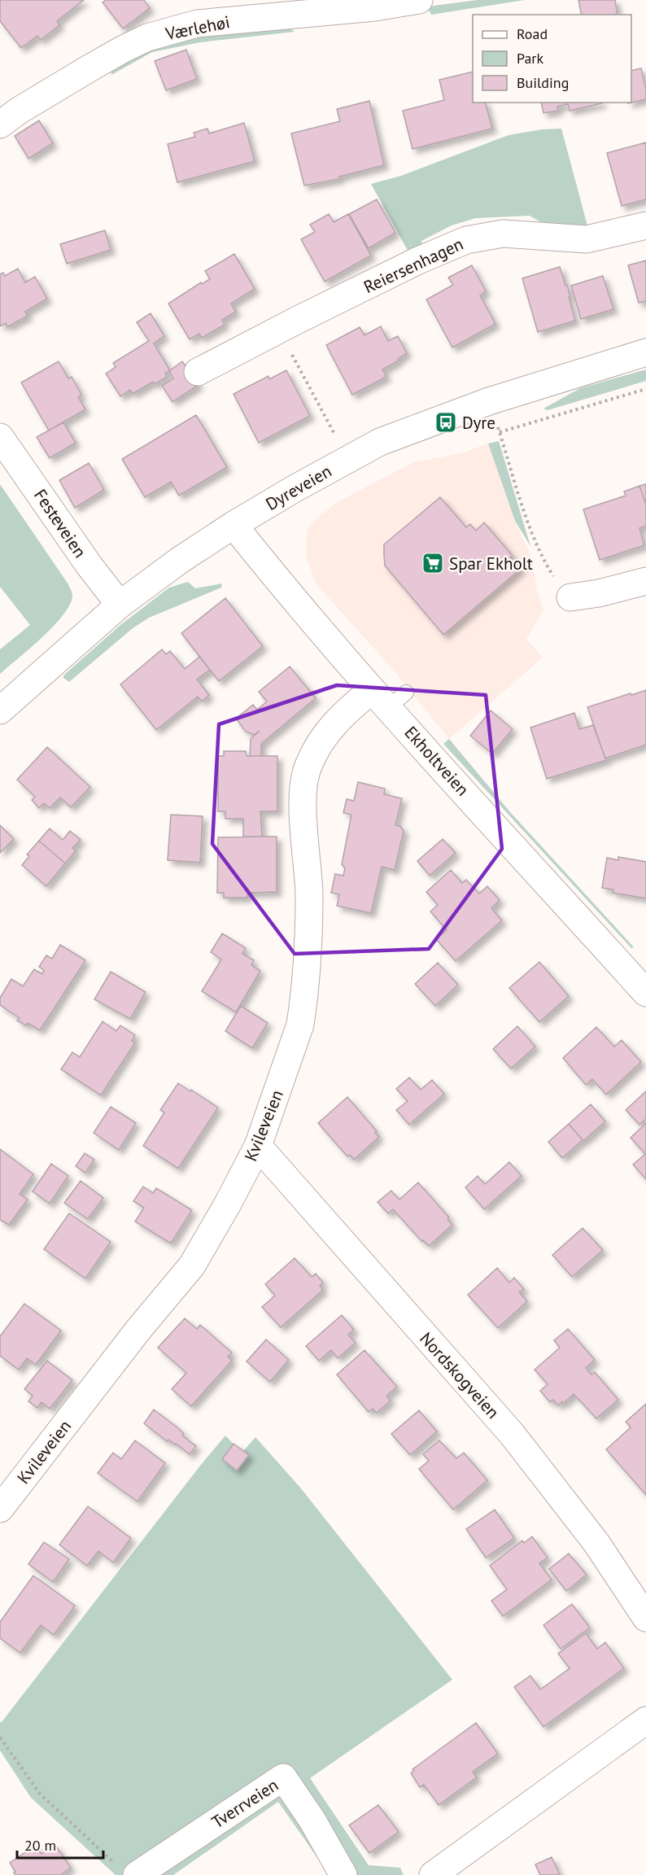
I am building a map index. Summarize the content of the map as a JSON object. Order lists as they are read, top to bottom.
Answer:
{
  "streets": {
    "street": [
      "Værlehøi",
      "Reiersenhagen",
      "Dyreveien",
      "Festeveien",
      "Ekholtveien",
      "Kvileveien",
      "Nordskogveien",
      "Tverrveien"
    ]
  },
  "crossings": [
    ["Dyreveien", "Festeveien"],
    ["Dyreveien", "Ekholtveien"],
    ["Ekholtveien", "Kvileveien"],
    ["Kvileveien", "Nordskogveien"]
  ],
  "places": {
    "bus stop": ["Dyre"],
    "supermarket": ["Spar Ekholt"]
  },
  "legend": ["Road", "Park", "Building"],
  "scale_bar": "20 m"
}
